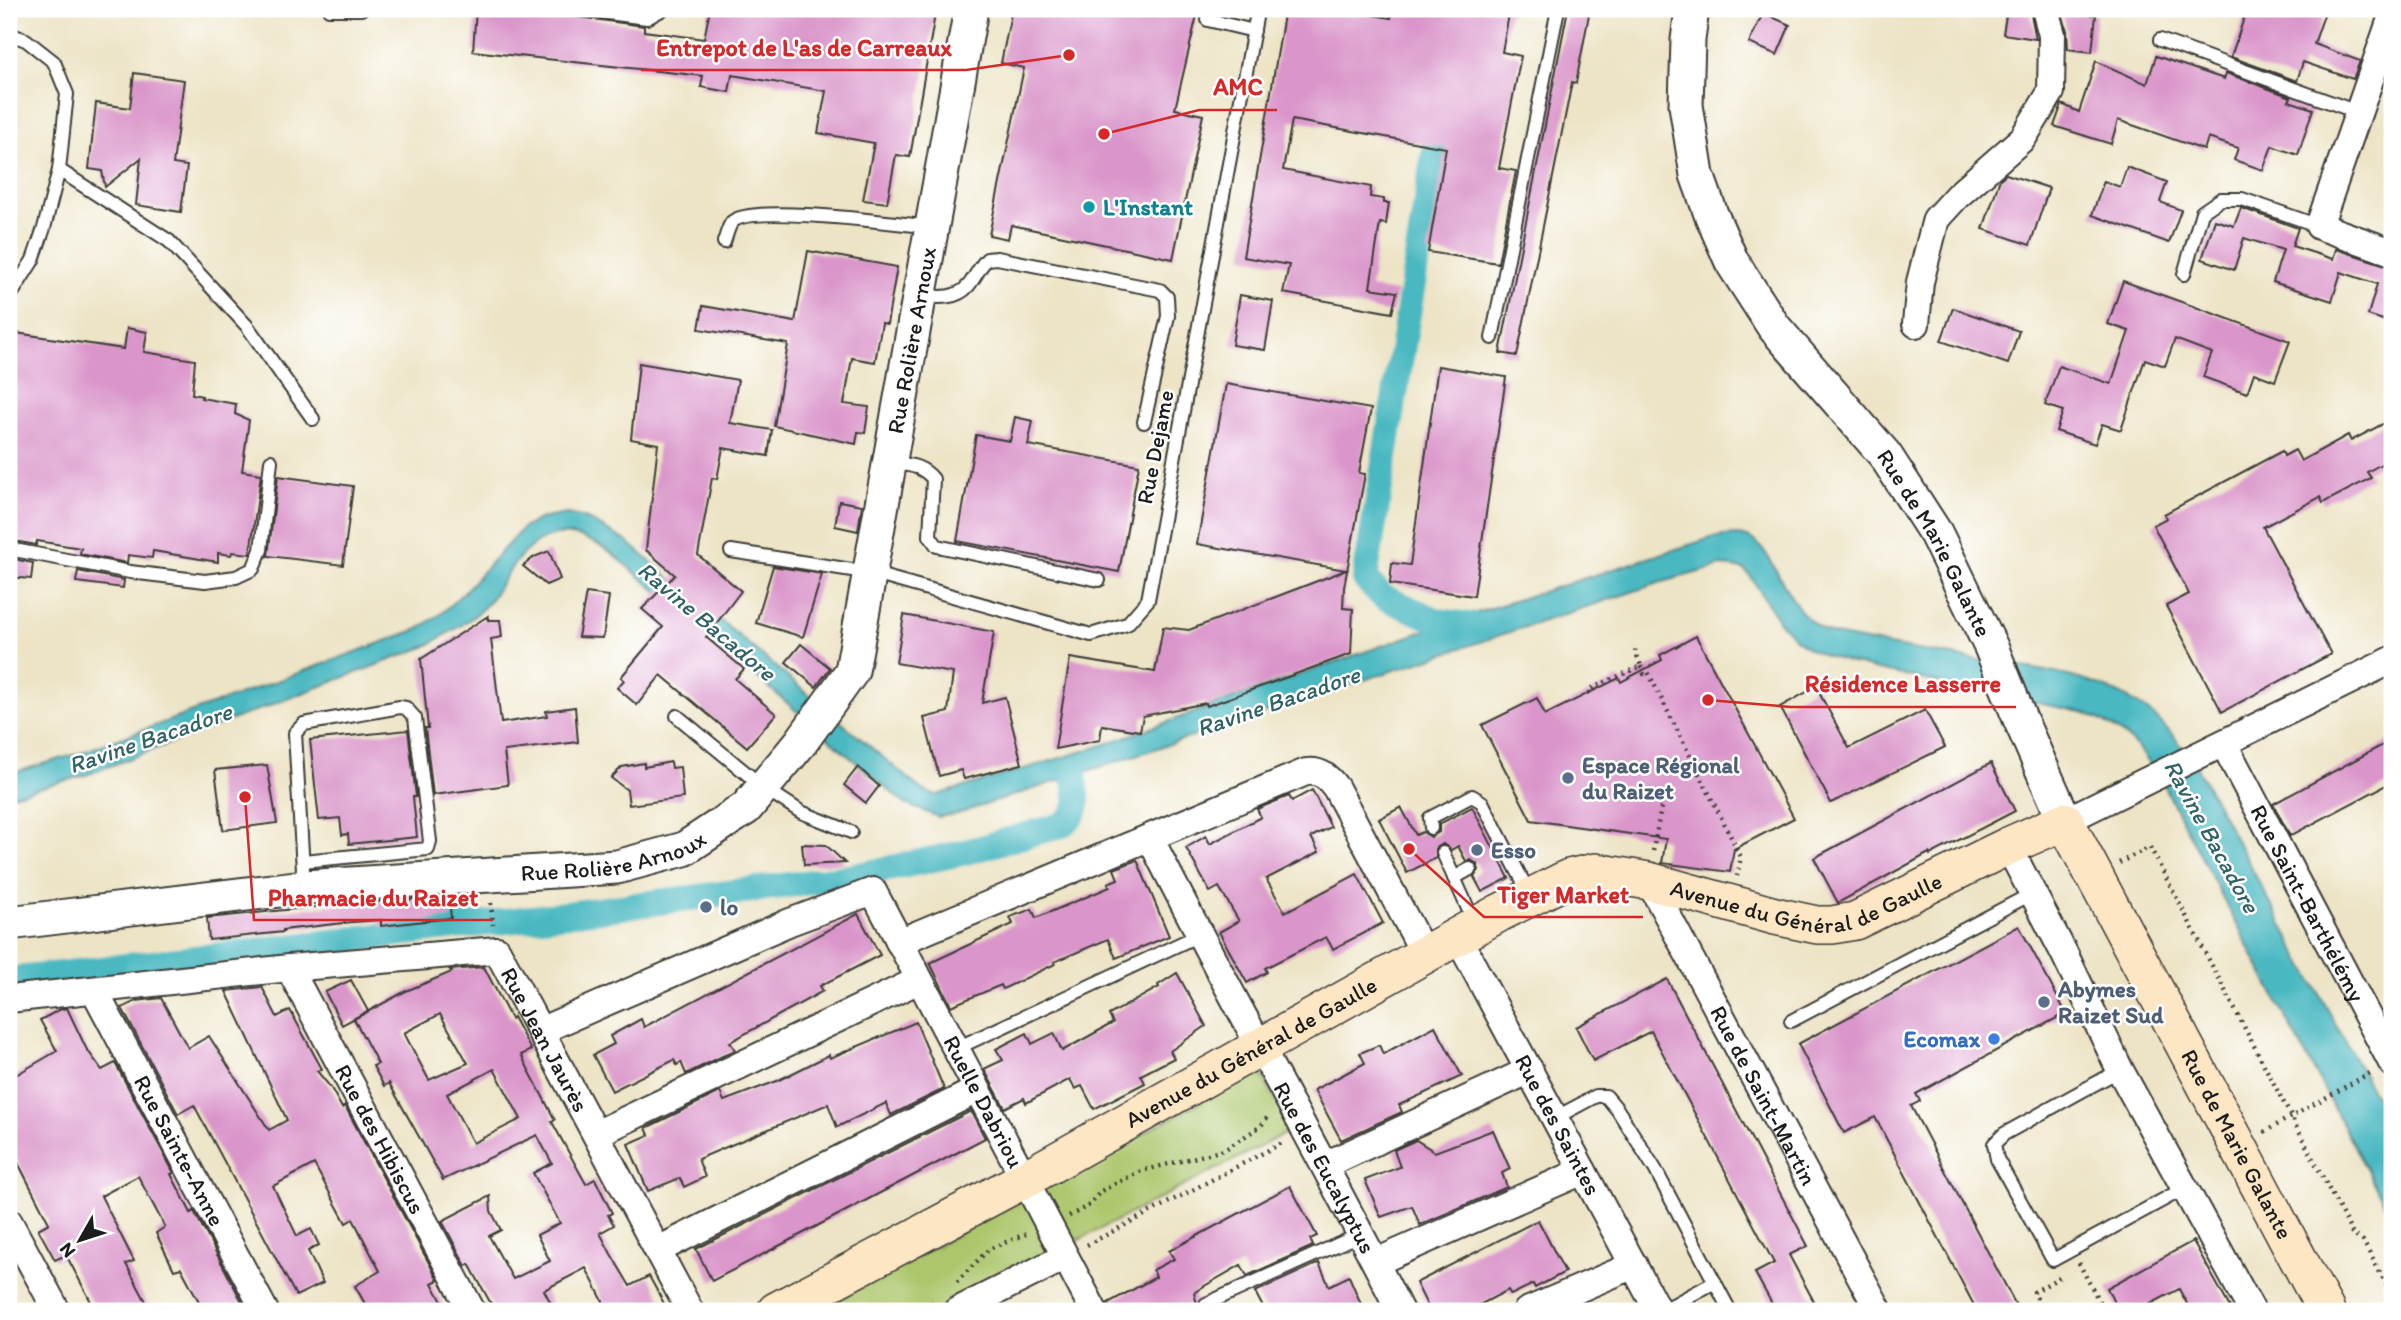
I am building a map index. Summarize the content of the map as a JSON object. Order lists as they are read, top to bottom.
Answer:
{
  "streets": {
    "main road": ["Rue de Marie Galante", "Avenue du Général de Gaulle"],
    "street": [
      "Rue Rolière Arnoux",
      "Rue Saint-Barthélémy",
      "Rue Jean Jaurès",
      "Rue de Saint-Martin",
      "Ruelle Dabriou",
      "Rue des Saintes",
      "Rue des Hibiscus",
      "Rue Sainte-Anne",
      "Rue des Eucalyptus"
    ],
    "lane": ["Rue Dejame"]
  },
  "crossings": [
    ["Rue Rolière Arnoux", "Rue Dejame"],
    ["Rue de Marie Galante", "Avenue du Général de Gaulle"],
    ["Avenue du Général de Gaulle", "Rue Saint-Barthélémy"],
    ["Avenue du Général de Gaulle", "Rue de Saint-Martin"],
    ["Avenue du Général de Gaulle", "Ruelle Dabriou"],
    ["Avenue du Général de Gaulle", "Rue des Saintes"],
    ["Avenue du Général de Gaulle", "Rue des Eucalyptus"],
    ["Rue Jean Jaurès", "Ruelle Dabriou"],
    ["Rue Jean Jaurès", "Rue des Hibiscus"]
  ],
  "water": ["Ravine Bacadore"],
  "places": [
    "Entrepot de L'as de Carreaux",
    "AMC",
    "L'Instant",
    "Résidence Lasserre",
    "Espace Régional du Raizet",
    "Pharmacie du Raizet",
    "Tiger Market",
    "Esso",
    "lo",
    "Abymes Raizet Sud",
    "Ecomax"
  ],
  "north": "bottom left"
}
